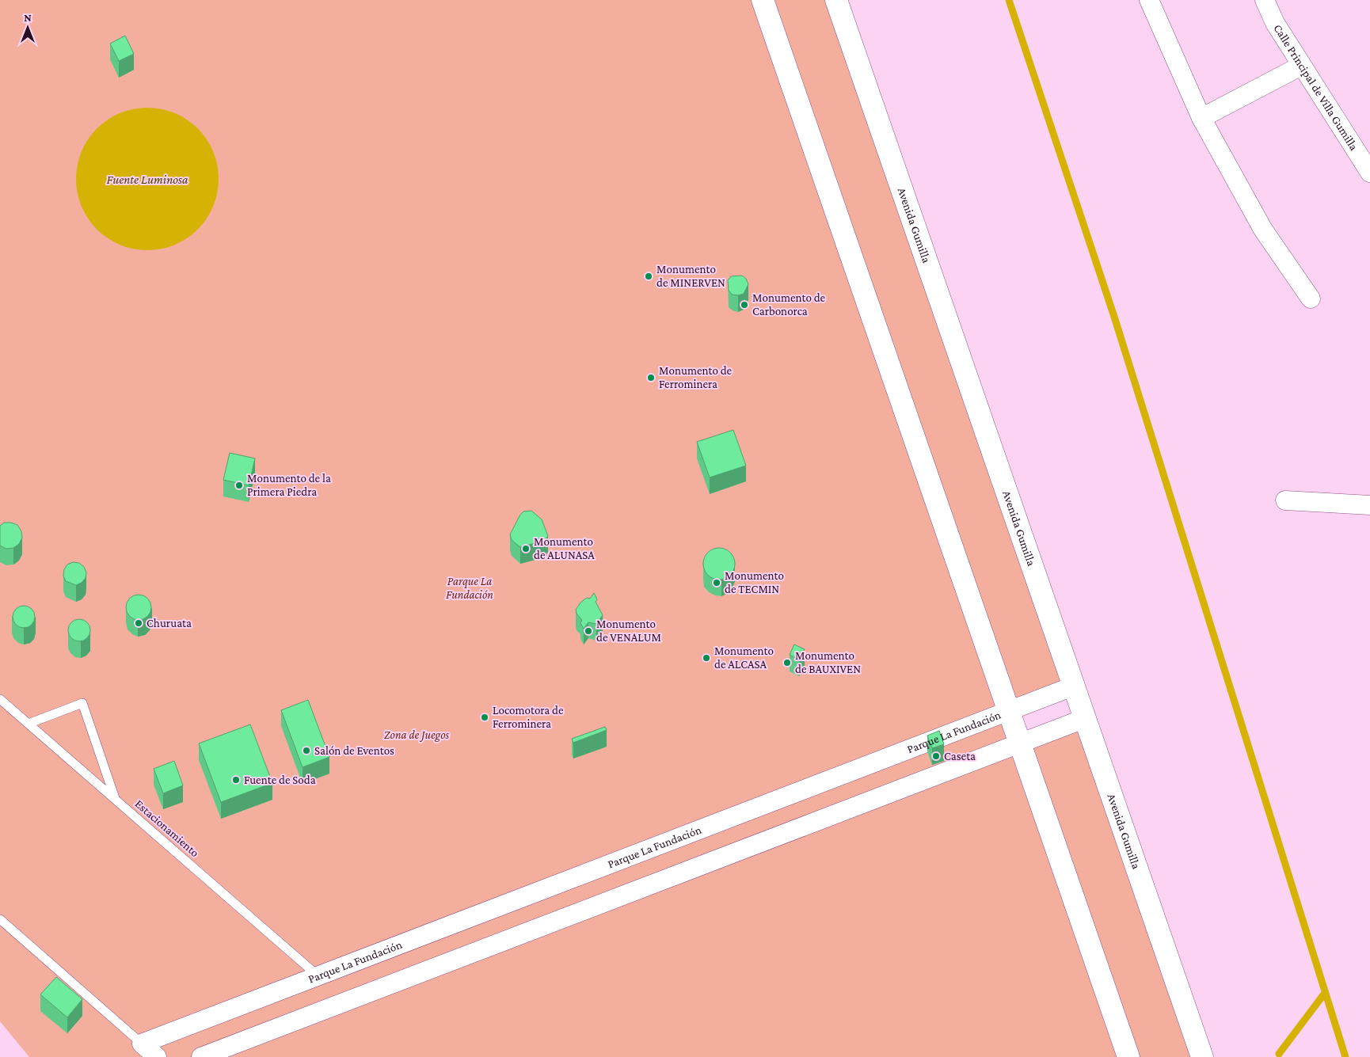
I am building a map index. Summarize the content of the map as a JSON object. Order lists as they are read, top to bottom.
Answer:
{
  "streets": {
    "main road": ["Avenida Gumilla"],
    "street": ["Calle Principal de Villa Gumilla", "Parque La Fundación"],
    "lane": ["Estacionamiento"]
  },
  "crossings": [
    ["Avenida Gumilla", "Parque La Fundación"],
    ["Parque La Fundación", "Estacionamiento"]
  ],
  "water": ["Fuente Luminosa"],
  "parks": ["Parque La Fundación", "Zona de Juegos"],
  "places": [
    "Monumento de MINERVEN",
    "Monumento de Carbonorca",
    "Monumento de Ferrominera",
    "Monumento de la Primera Piedra",
    "Monumento de ALUNASA",
    "Monumento de TECMIN",
    "Churuata",
    "Monumento de VENALUM",
    "Monumento de ALCASA",
    "Monumento de BAUXIVEN",
    "Locomotora de Ferrominera",
    "Salón de Eventos",
    "Caseta",
    "Fuente de Soda"
  ],
  "north": "top"
}
